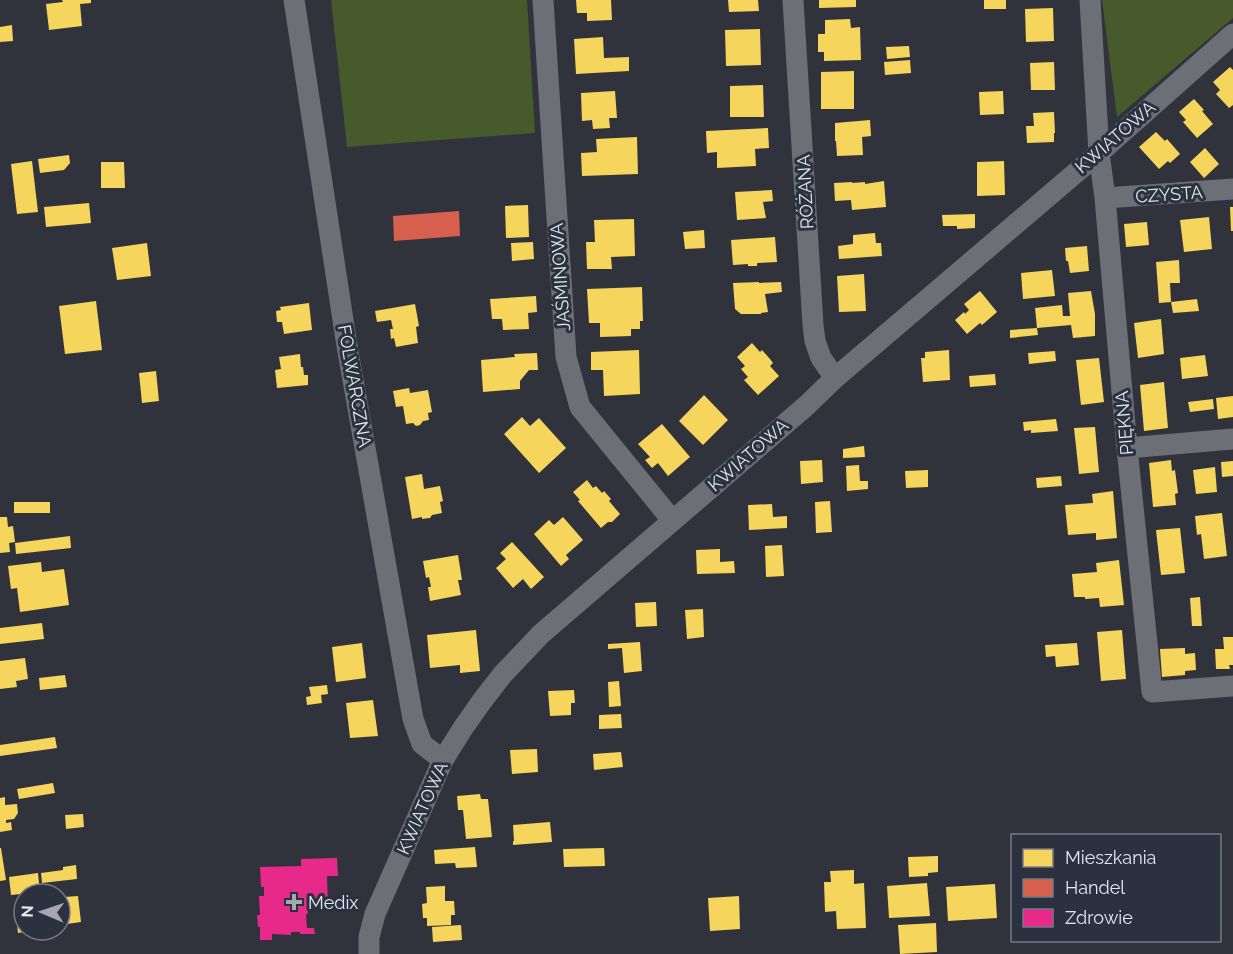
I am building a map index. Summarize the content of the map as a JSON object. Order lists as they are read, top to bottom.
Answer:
{
  "streets": {
    "street": [
      "KWIATOWA",
      "RÓŻANA",
      "CZYSTA",
      "JAŚMINOWA",
      "FOLWARCZNA",
      "PIĘKNA"
    ]
  },
  "crossings": [
    ["KWIATOWA", "RÓŻANA"],
    ["KWIATOWA", "JAŚMINOWA"],
    ["KWIATOWA", "FOLWARCZNA"],
    ["KWIATOWA", "PIĘKNA"],
    ["CZYSTA", "PIĘKNA"]
  ],
  "places": {
    "health": ["Medix"]
  },
  "legend": ["Mieszkania", "Handel", "Zdrowie"],
  "north": "left"
}
